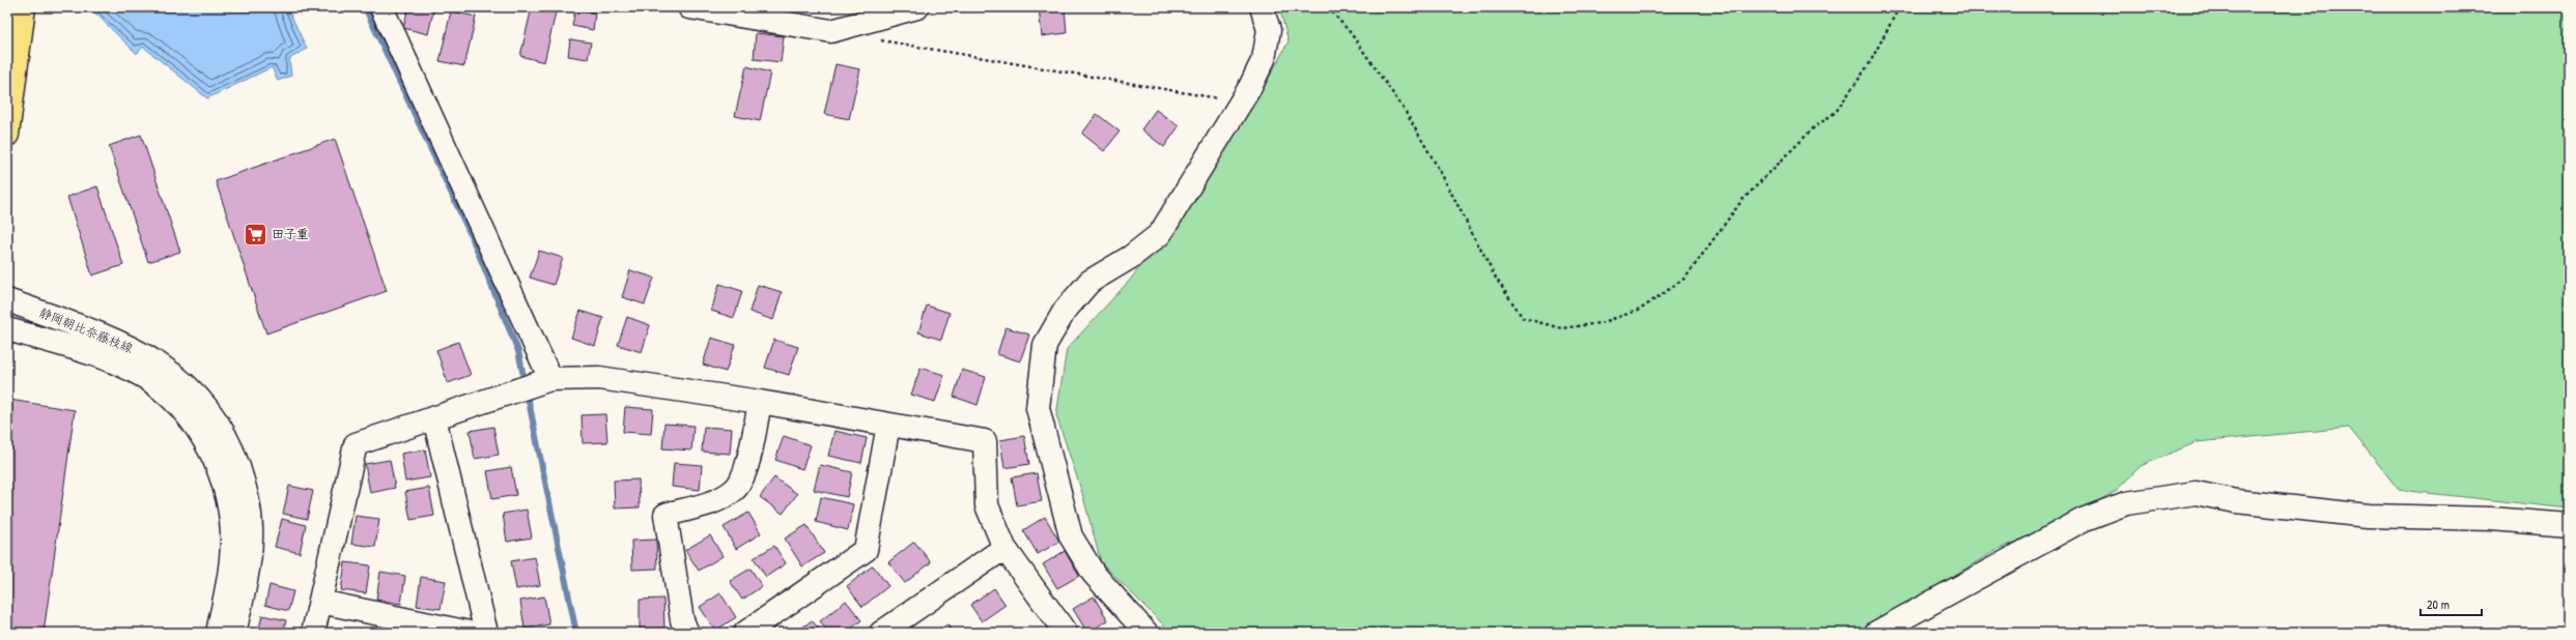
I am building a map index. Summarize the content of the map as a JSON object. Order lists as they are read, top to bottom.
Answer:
{
  "streets": {
    "street": ["静岡朝比奈藤枝線"]
  },
  "places": {
    "supermarket": ["田子重"]
  },
  "scale_bar": "20 m"
}
